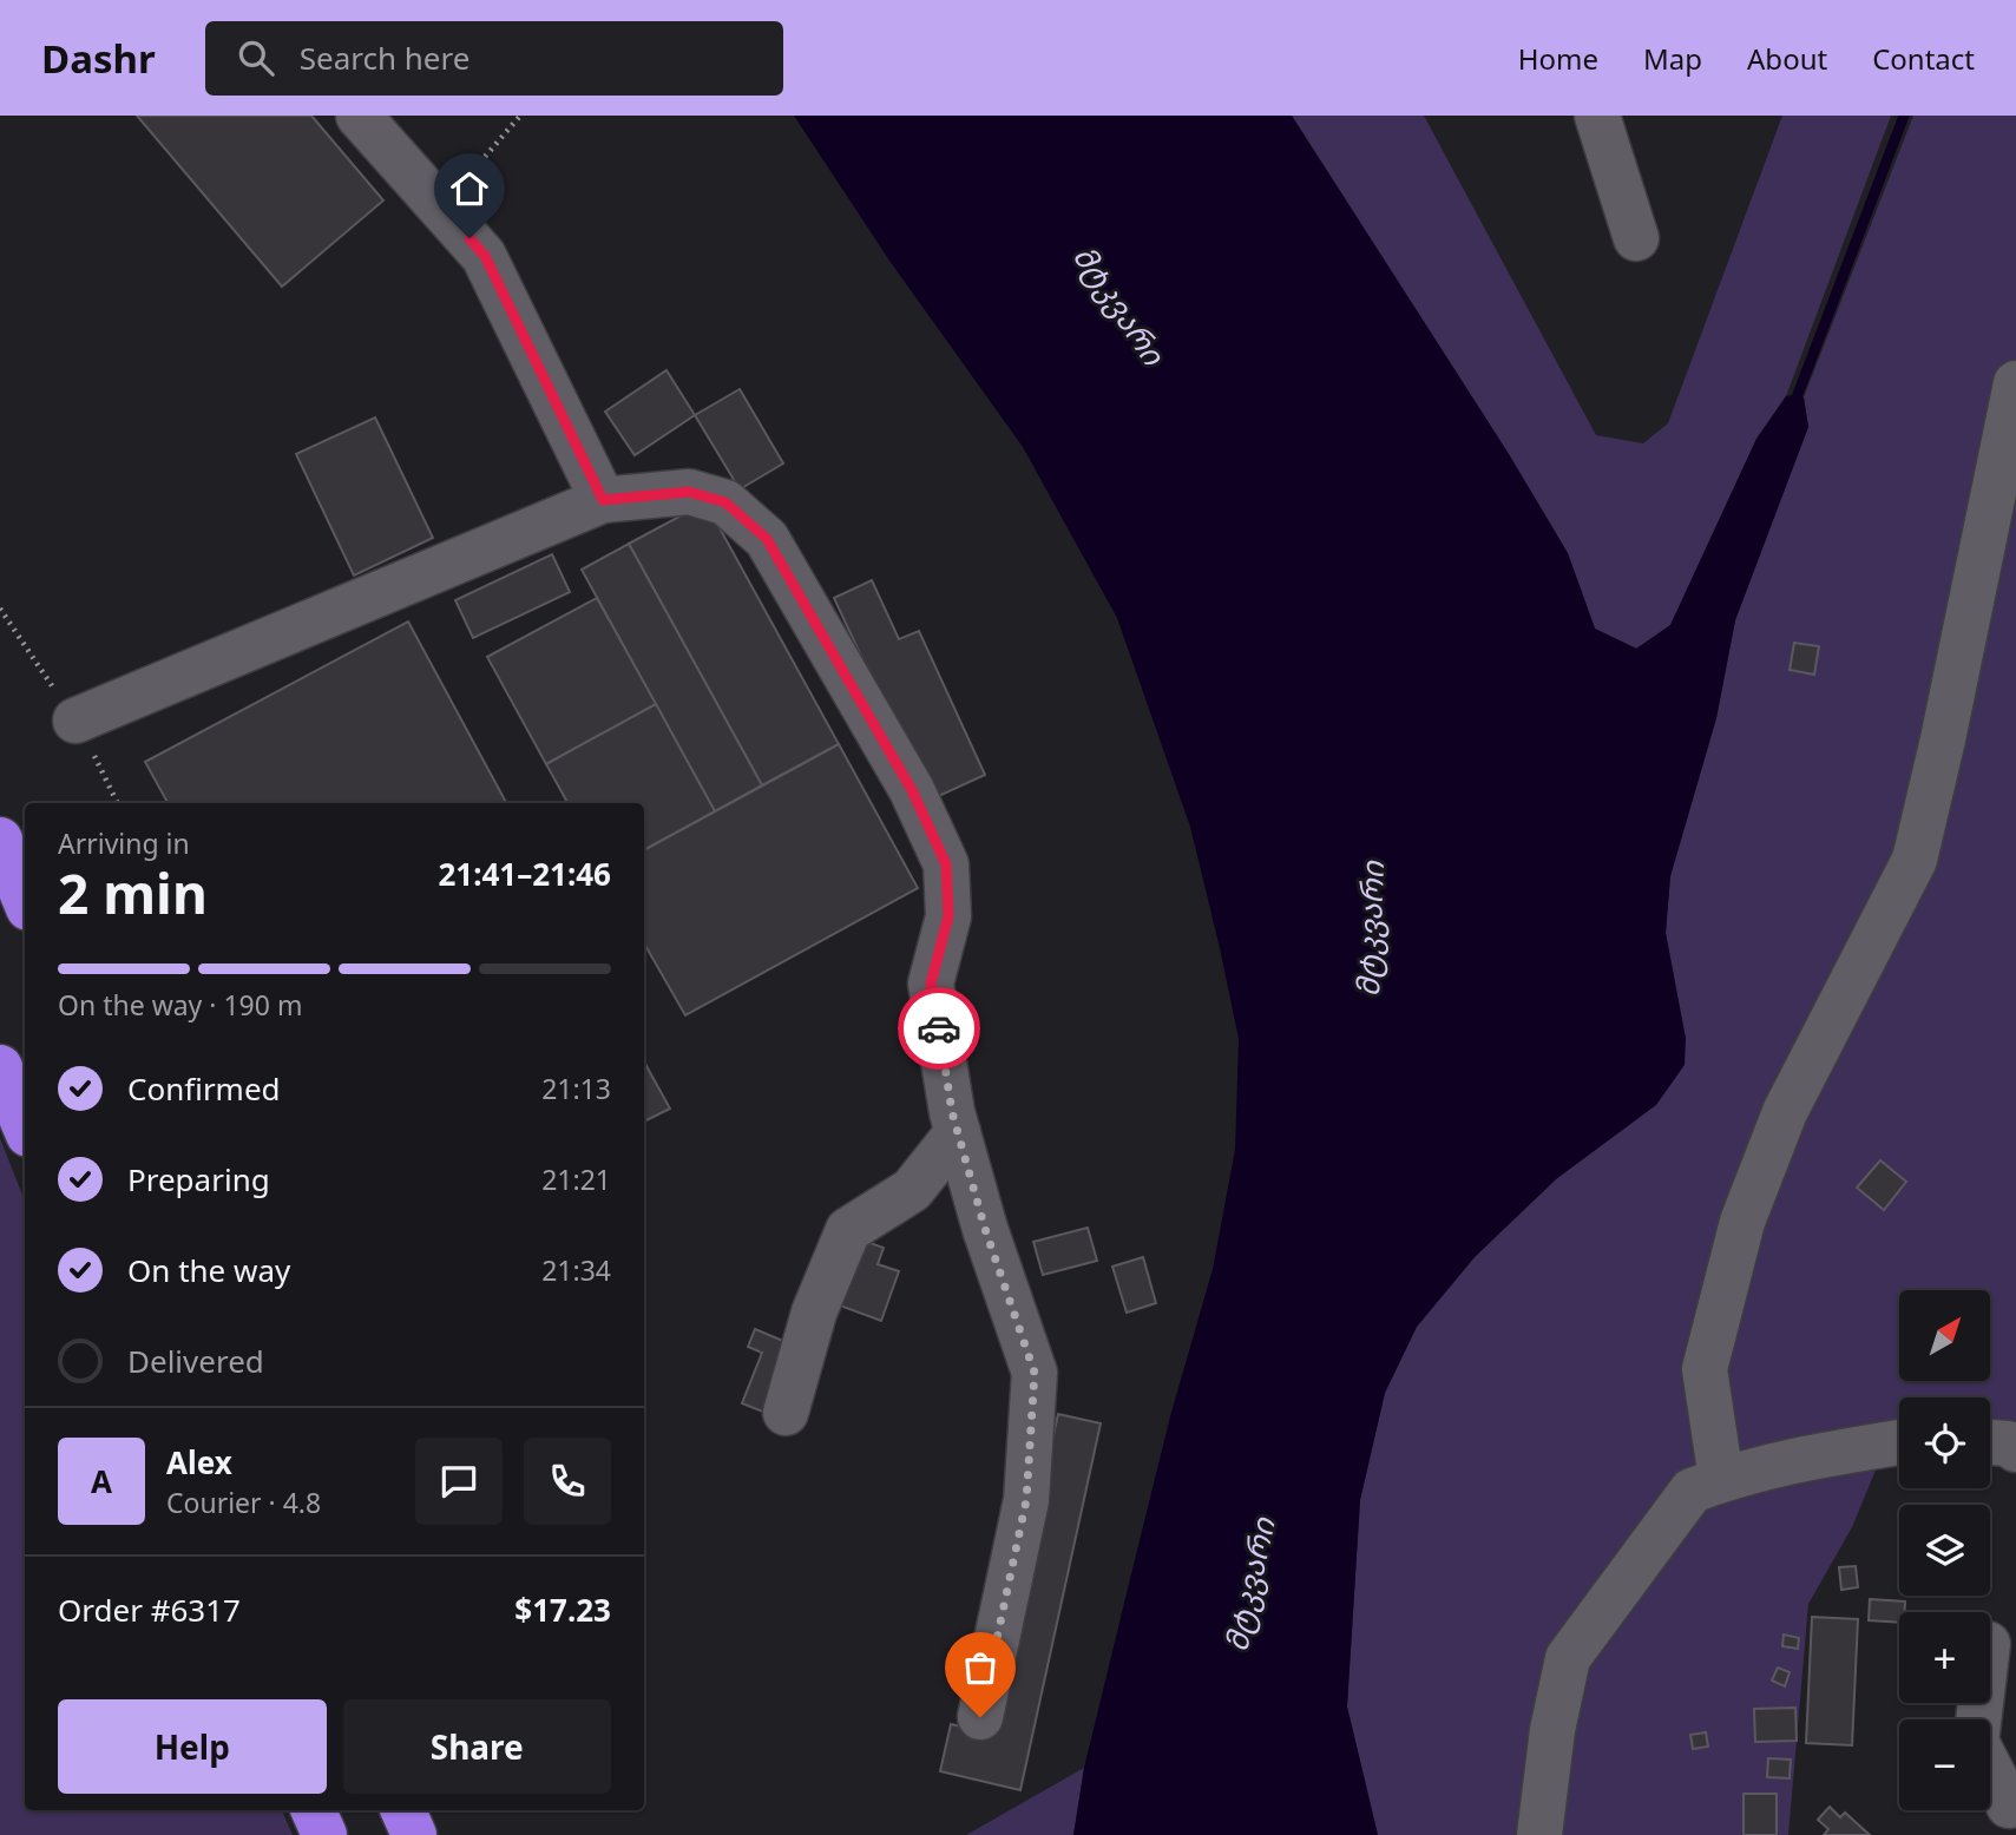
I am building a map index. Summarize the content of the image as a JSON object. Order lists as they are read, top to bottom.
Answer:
{
  "water": ["მტკვარი"],
  "north": "top right",
  "page": {
    "header": "Dashr",
    "search": "Search here",
    "nav": [
      "Home",
      "Map",
      "About",
      "Contact"
    ],
    "heading": ["2 min", "Arriving in", "21:41–21:46"],
    "panel": [
      "Alex",
      "Courier · 4.8",
      "Order #6317",
      "$17.23"
    ],
    "bar": "On the way · 190 m",
    "list": [
      ["Confirmed", "21:13"],
      ["Preparing", "21:21"],
      ["On the way", "21:34"],
      "Delivered"
    ],
    "map_buttons": ["+", "−"],
    "round": "A",
    "buttons": ["Help", "Share"]
  }
}
